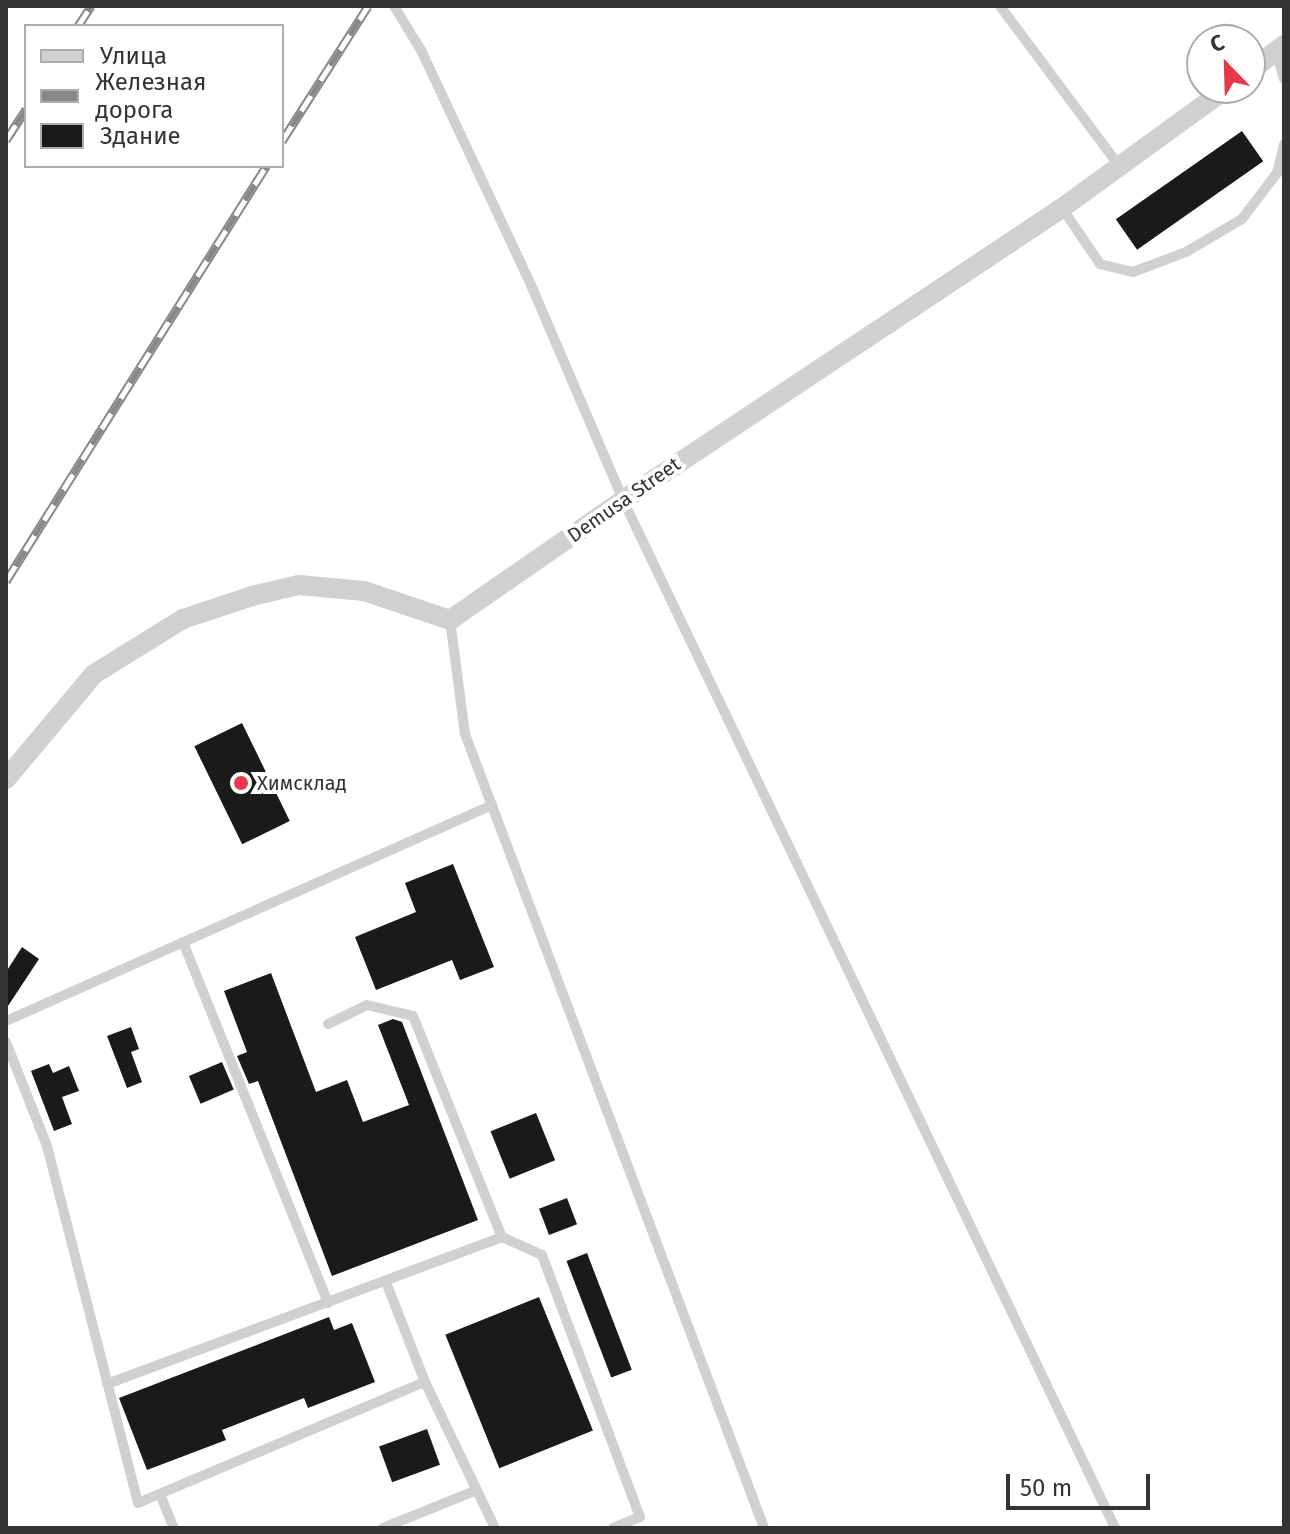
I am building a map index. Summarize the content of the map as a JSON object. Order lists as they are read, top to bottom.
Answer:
{
  "streets": {
    "street": ["Demusa Street"]
  },
  "places": ["Химсклад"],
  "legend": ["Улица", "Железная дорога", "Здание"],
  "scale_bar": "50 m",
  "north": "top left"
}
